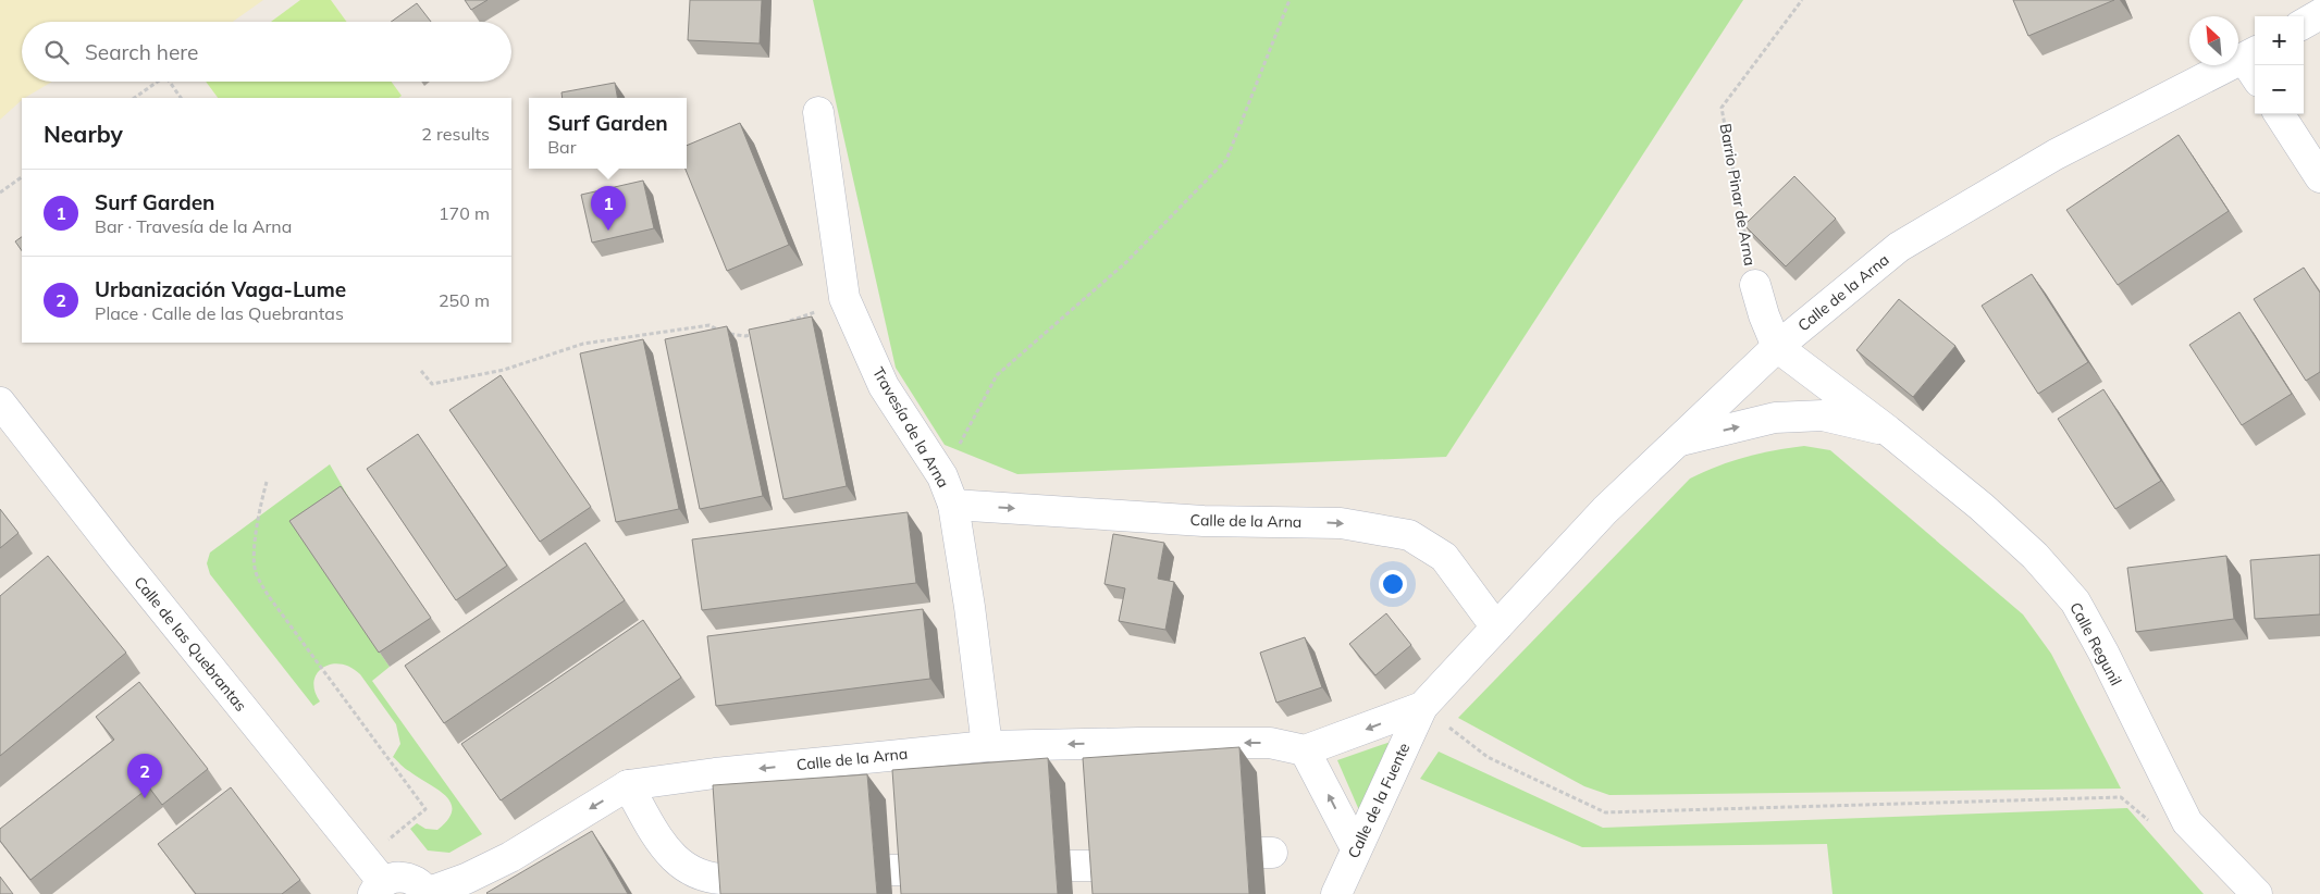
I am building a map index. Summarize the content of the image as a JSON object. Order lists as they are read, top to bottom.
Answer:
{
  "streets": {
    "street": [
      "Barrio Pinar de Arna",
      "Calle de la Arna",
      "Travesía de la Arna",
      "Calle de las Quebrantas",
      "Calle Regunil",
      "Calle de la Fuente"
    ]
  },
  "crossings": [
    ["Barrio Pinar de Arna", "Calle de la Arna"],
    ["Barrio Pinar de Arna", "Calle Regunil"],
    ["Calle de la Arna", "Travesía de la Arna"],
    ["Calle de la Arna", "Calle Regunil"],
    ["Calle de la Arna", "Calle de la Fuente"]
  ],
  "north": "top left",
  "page": {
    "map_buttons": ["+", "−"],
    "search": "Search here",
    "popup": ["Surf Garden", "Bar"],
    "heading": ["Nearby", "2 results"],
    "list": [
      {
        "mark": "1",
        "name": "Surf Garden",
        "note": "Bar · Travesía de la Arna",
        "value": "170 m"
      },
      {
        "mark": "2",
        "name": "Urbanización Vaga-Lume",
        "note": "Place · Calle de las Quebrantas",
        "value": "250 m"
      }
    ],
    "pins": ["1", "2"]
  }
}
